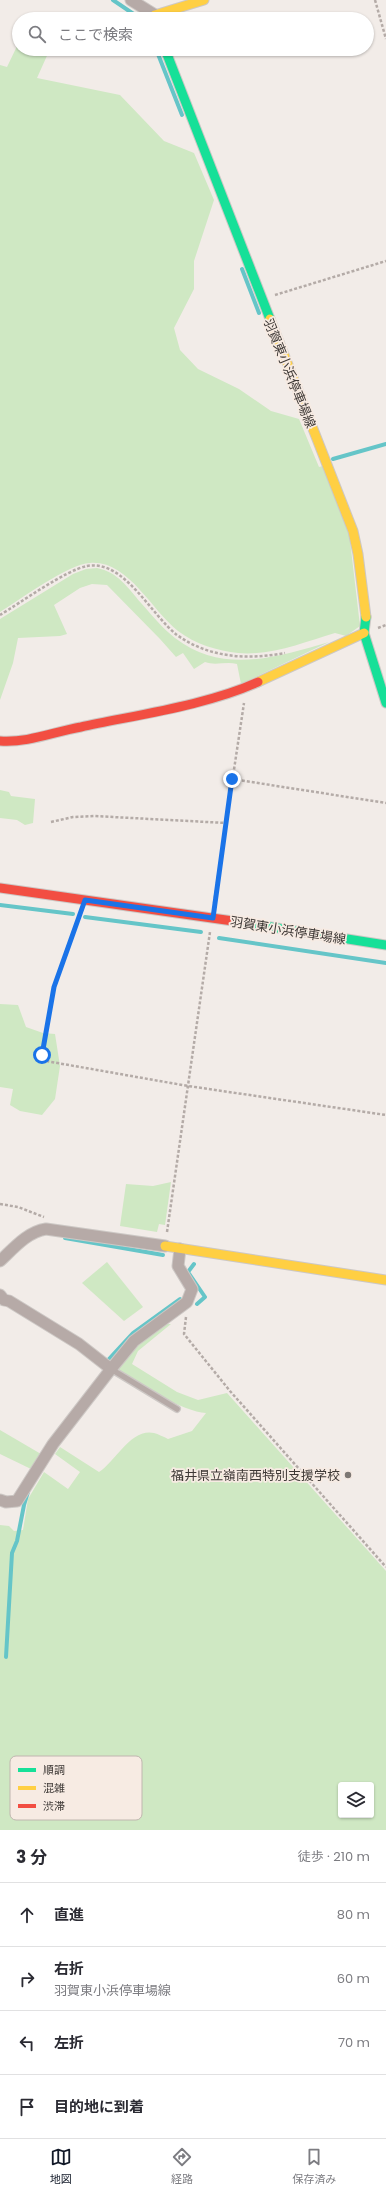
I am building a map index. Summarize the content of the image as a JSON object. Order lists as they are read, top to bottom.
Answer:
{
  "streets": {
    "main road": ["羽賀東小浜停車場線"]
  },
  "places": ["福井県立嶺南西特別支援学校"],
  "legend": ["順調", "混雑", "渋滞"],
  "page": {
    "search": "ここで検索",
    "heading": ["3 分", "徒歩 · 210 m"],
    "list": [
      ["直進", "80 m"],
      ["右折", "羽賀東小浜停車場線", "60 m"],
      ["左折", "70 m"],
      "目的地に到着"
    ],
    "nav": ["地図", "経路", "保存済み"]
  }
}
